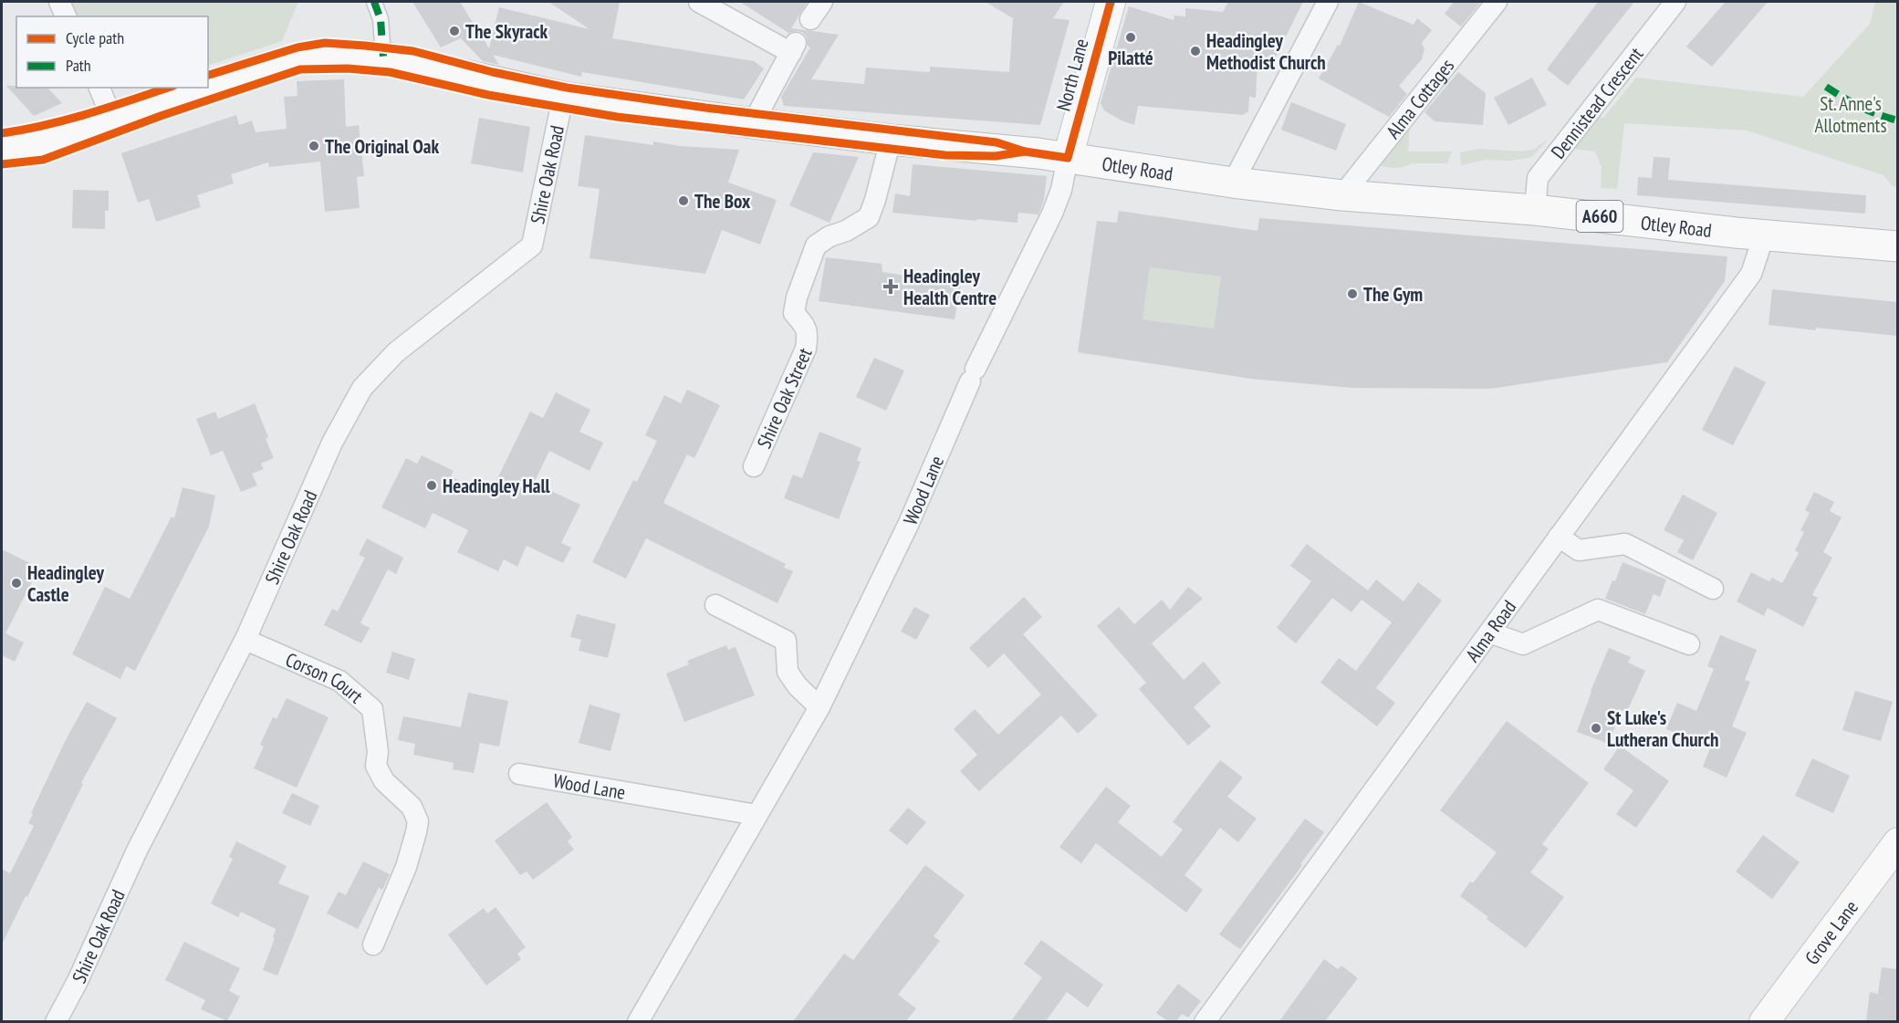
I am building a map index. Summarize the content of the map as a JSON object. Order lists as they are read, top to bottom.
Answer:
{
  "streets": {
    "highway": ["Otley Road", "A660"],
    "main road": ["North Lane", "Grove Lane"],
    "street": [
      "Alma Cottages",
      "Dennistead Crescent",
      "Shire Oak Road",
      "Shire Oak Street",
      "Wood Lane",
      "Alma Road",
      "Corson Court"
    ]
  },
  "crossings": [
    ["North Lane", "Otley Road"],
    ["North Lane", "Wood Lane"],
    ["Alma Cottages", "Otley Road"],
    ["Dennistead Crescent", "Otley Road"],
    ["Otley Road", "Shire Oak Road"],
    ["Otley Road", "A660"],
    ["Otley Road", "Shire Oak Street"],
    ["Otley Road", "Wood Lane"],
    ["Otley Road", "Alma Road"],
    ["Shire Oak Road", "Corson Court"]
  ],
  "parks": ["St. Anne's Allotments"],
  "places": {
    "other": [
      "The Skyrack",
      "Pilatté",
      "Headingley Methodist Church",
      "The Original Oak",
      "The Box",
      "The Gym",
      "Headingley Hall",
      "Headingley Castle",
      "St Luke's Lutheran Church"
    ],
    "health": ["Headingley Health Centre"]
  },
  "legend": ["Cycle path", "Path"]
}
